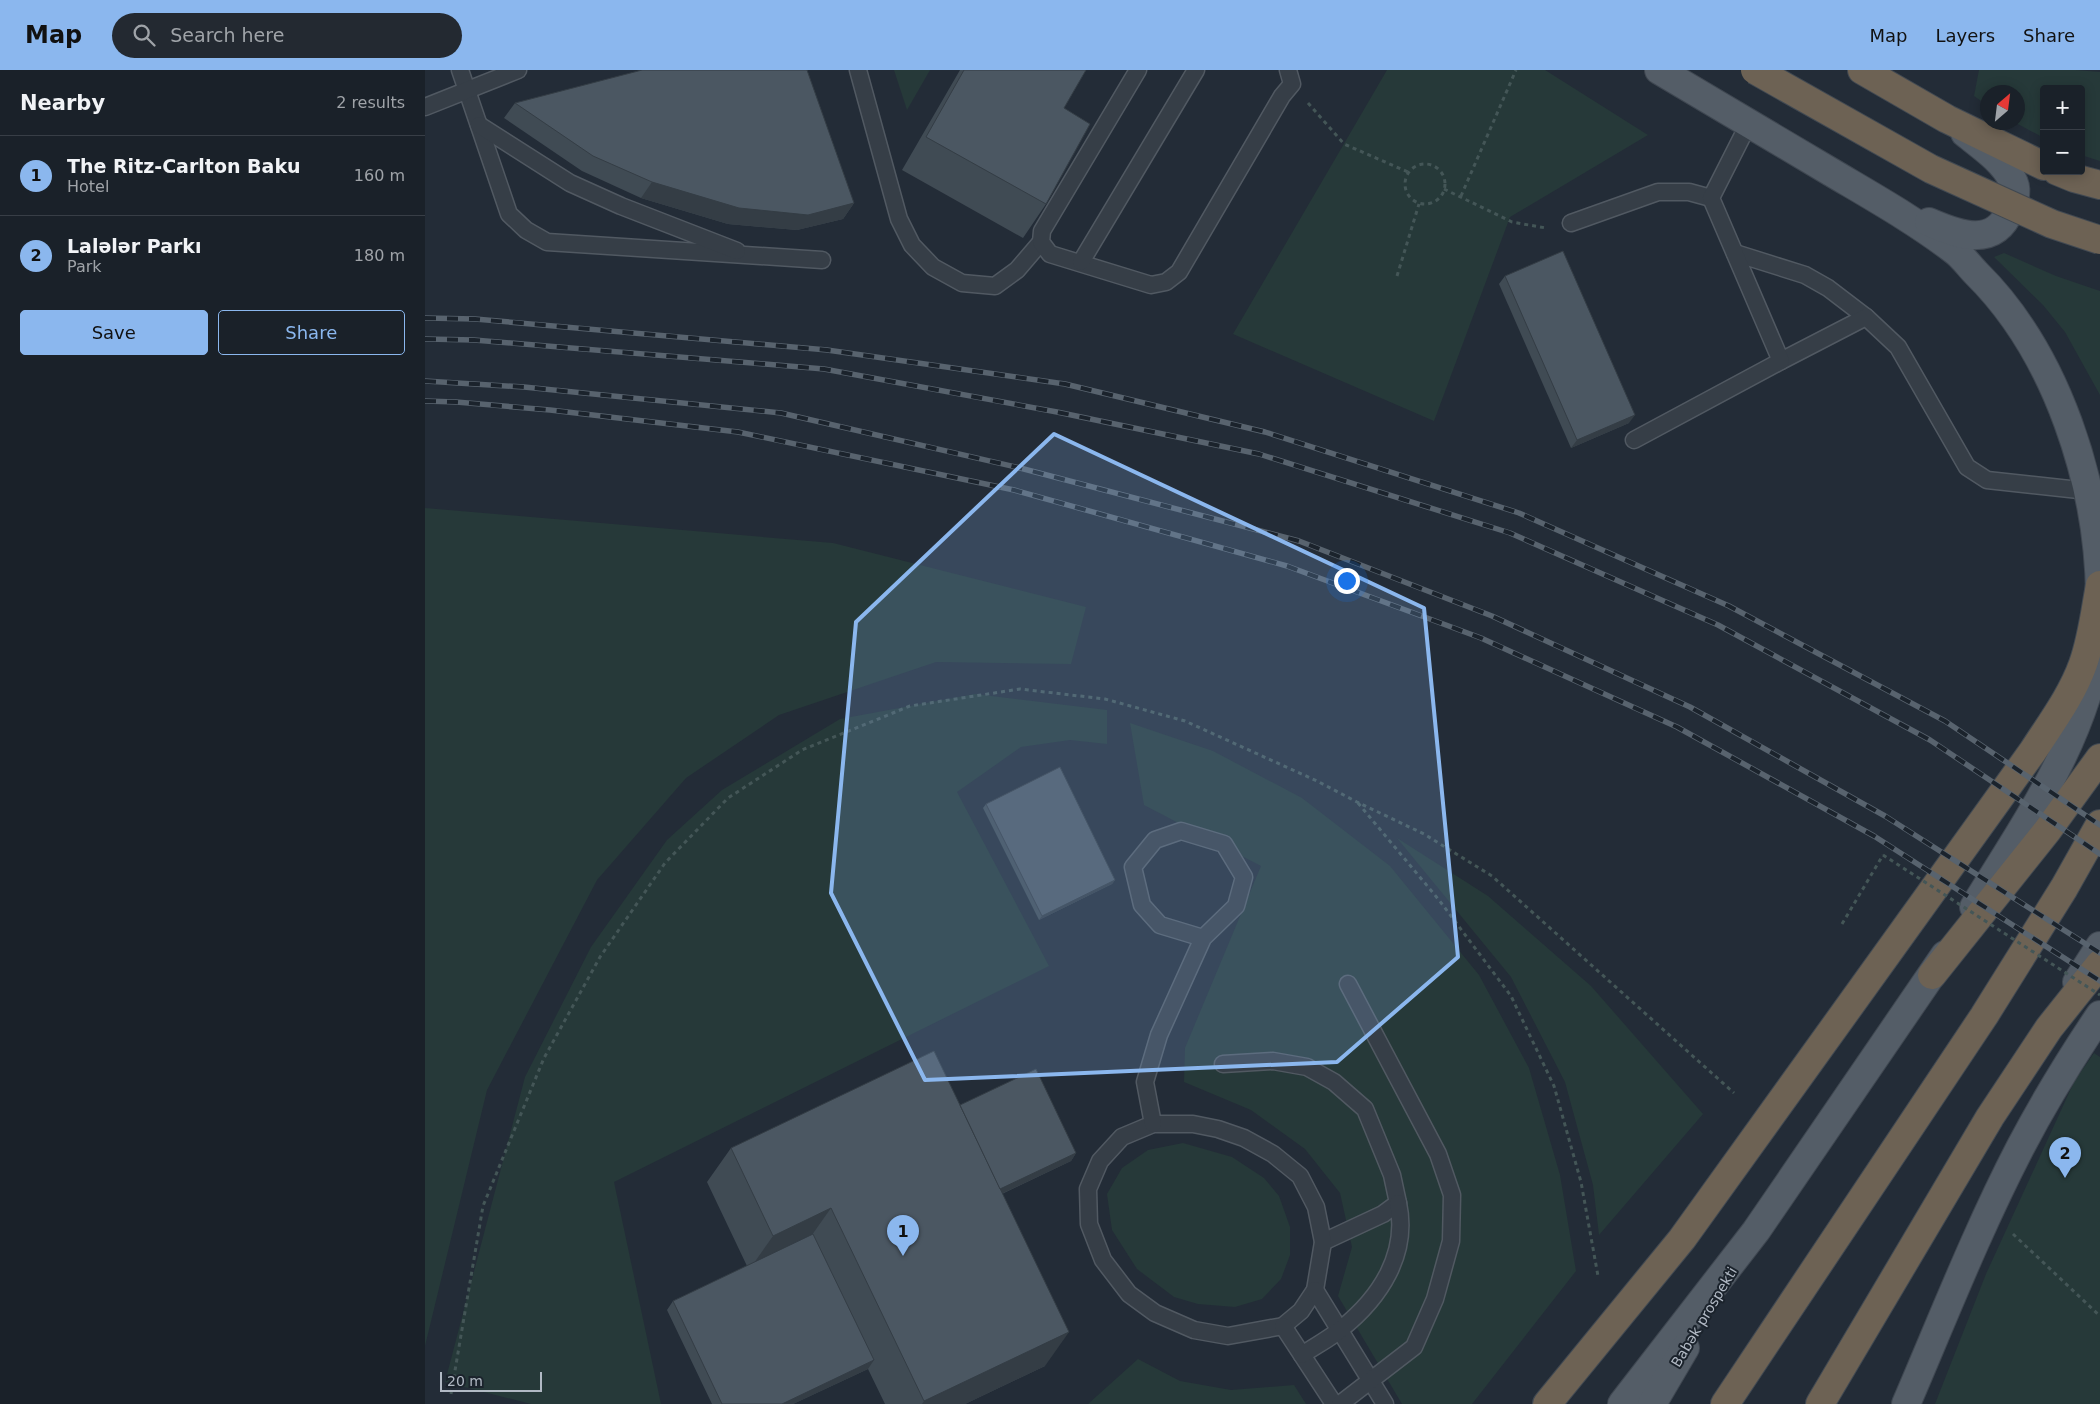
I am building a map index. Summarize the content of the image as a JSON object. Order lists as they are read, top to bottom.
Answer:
{
  "streets": {
    "main road": ["Babək prospekti"]
  },
  "scale_bar": "20 m",
  "north": "top right",
  "page": {
    "header": "Map",
    "search": "Search here",
    "nav": ["Map", "Layers", "Share"],
    "heading": ["Nearby", "2 results"],
    "map_buttons": ["+", "−"],
    "list": [
      {
        "mark": "1",
        "name": "The Ritz-Carlton Baku",
        "note": "Hotel",
        "value": "160 m"
      },
      {
        "mark": "2",
        "name": "Lalələr Parkı",
        "note": "Park",
        "value": "180 m"
      }
    ],
    "buttons": ["Save", "Share"],
    "pins": ["2", "1"],
    "scale": "20 m"
  }
}
